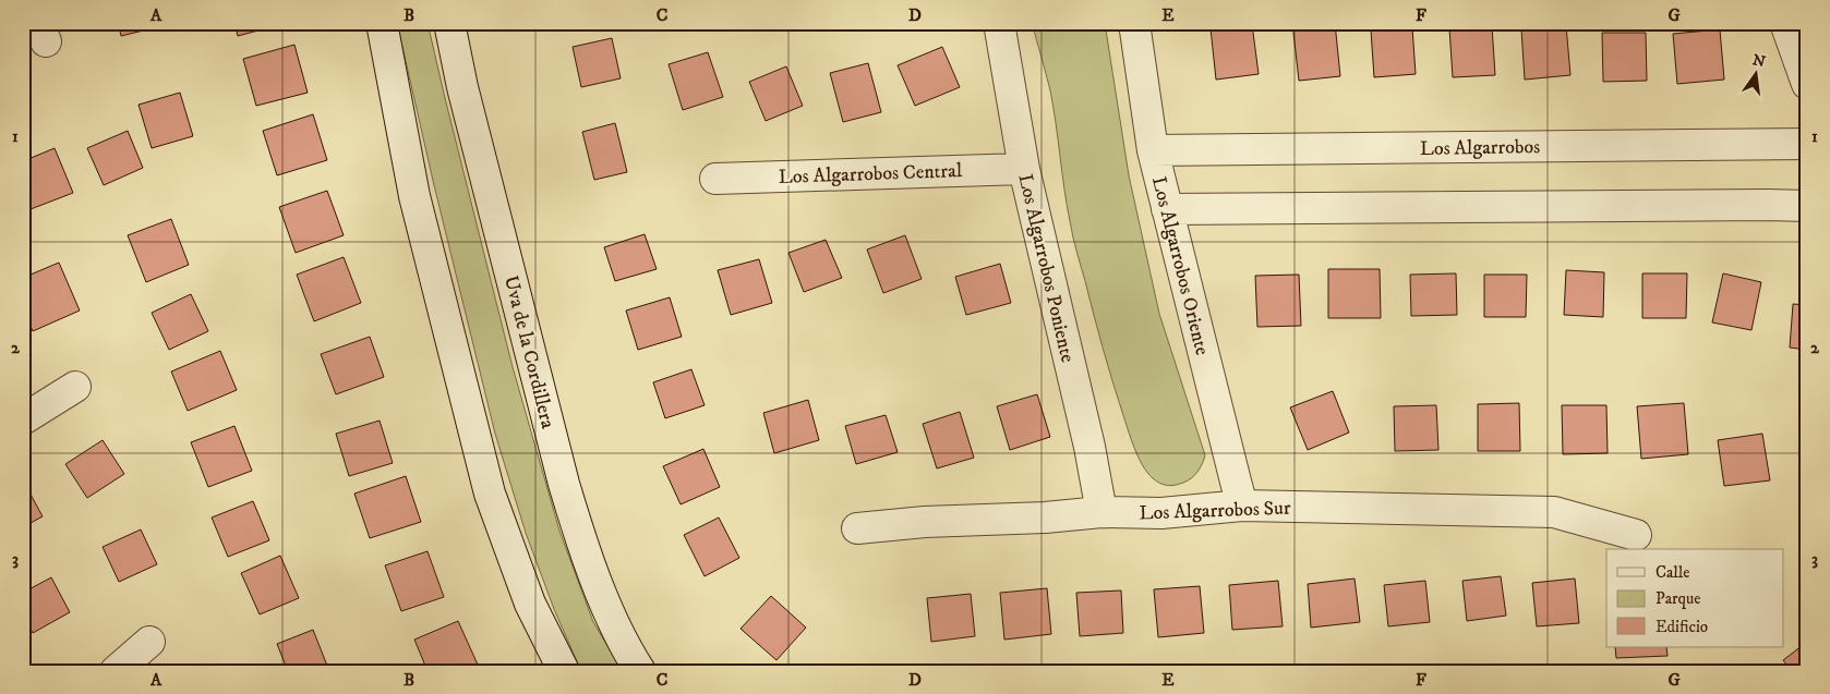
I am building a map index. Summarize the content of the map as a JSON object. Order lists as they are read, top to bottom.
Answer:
{
  "streets": {
    "street": [
      "Los Algarrobos",
      "Los Algarrobos Central",
      "Los Algarrobos Oriente",
      "Los Algarrobos Poniente",
      "Uva de la Cordillera",
      "Los Algarrobos Sur"
    ]
  },
  "crossings": [
    ["Los Algarrobos", "Los Algarrobos Oriente"],
    ["Los Algarrobos Central", "Los Algarrobos Poniente"],
    ["Los Algarrobos Oriente", "Los Algarrobos Sur"],
    ["Los Algarrobos Poniente", "Los Algarrobos Sur"]
  ],
  "legend": ["Calle", "Parque", "Edificio"],
  "north": "top",
  "grid": {
    "columns": [
      "A",
      "B",
      "C",
      "D",
      "E",
      "F",
      "G"
    ],
    "rows": ["1", "2", "3"]
  }
}
